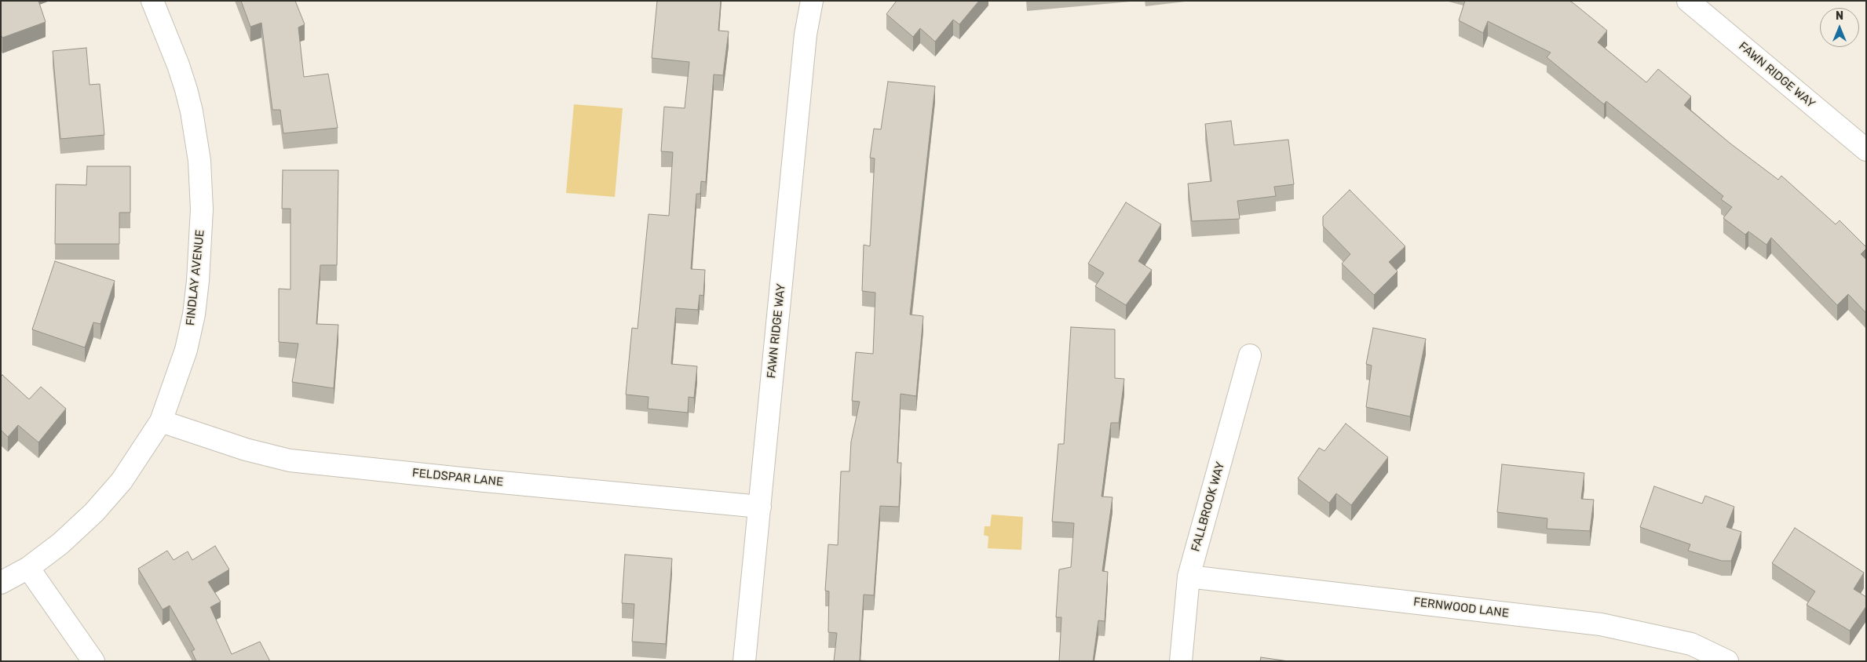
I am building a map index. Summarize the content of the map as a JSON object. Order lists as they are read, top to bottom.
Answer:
{
  "streets": {
    "street": [
      "FAWN RIDGE WAY",
      "FINDLAY AVENUE",
      "FELDSPAR LANE",
      "FALLBROOK WAY",
      "FERNWOOD LANE"
    ]
  },
  "crossings": [
    ["FAWN RIDGE WAY", "FELDSPAR LANE"],
    ["FINDLAY AVENUE", "FELDSPAR LANE"],
    ["FALLBROOK WAY", "FERNWOOD LANE"]
  ],
  "north": "top"
}
